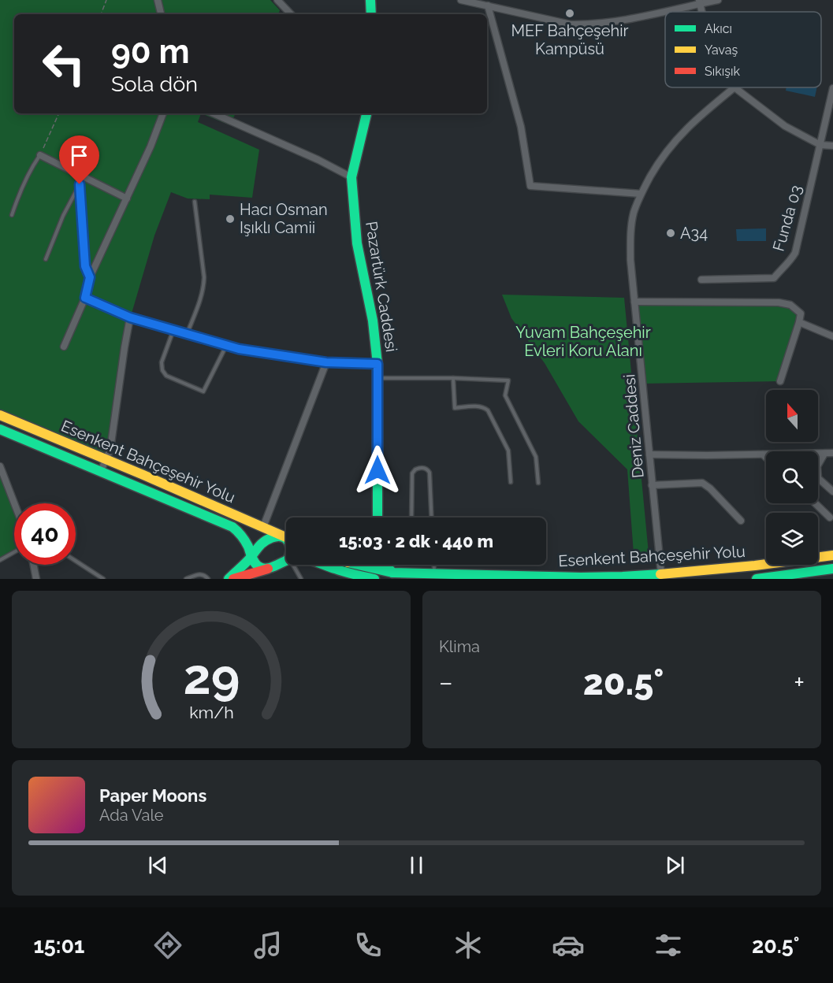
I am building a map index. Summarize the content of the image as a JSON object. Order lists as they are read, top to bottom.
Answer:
{
  "streets": {
    "main road": ["Pazartürk Caddesi", "Esenkent Bahçeşehir Yolu"],
    "street": ["Funda 03", "Deniz Caddesi"]
  },
  "crossings": [
    ["Deniz Caddesi", "Esenkent Bahçeşehir Yolu"]
  ],
  "parks": ["Yuvam Bahçeşehir Evleri Koru Alanı"],
  "places": ["MEF Bahçeşehir Kampüsü", "Hacı Osman Işıklı Camii", "A34"],
  "legend": ["Akıcı", "Yavaş", "Sıkışık"],
  "north": "top",
  "page": {
    "turn": ["90 m", "Sola dön"],
    "limit": "40",
    "trip": "15:03 · 2 dk · 440 m",
    "tile": "Klima",
    "heat": ["−", "20.5°", "+"],
    "song": ["Paper Moons", "Ada Vale"],
    "tabs": ["15:01", "20.5°"],
    "gauge": ["29", "km/h"]
  }
}
